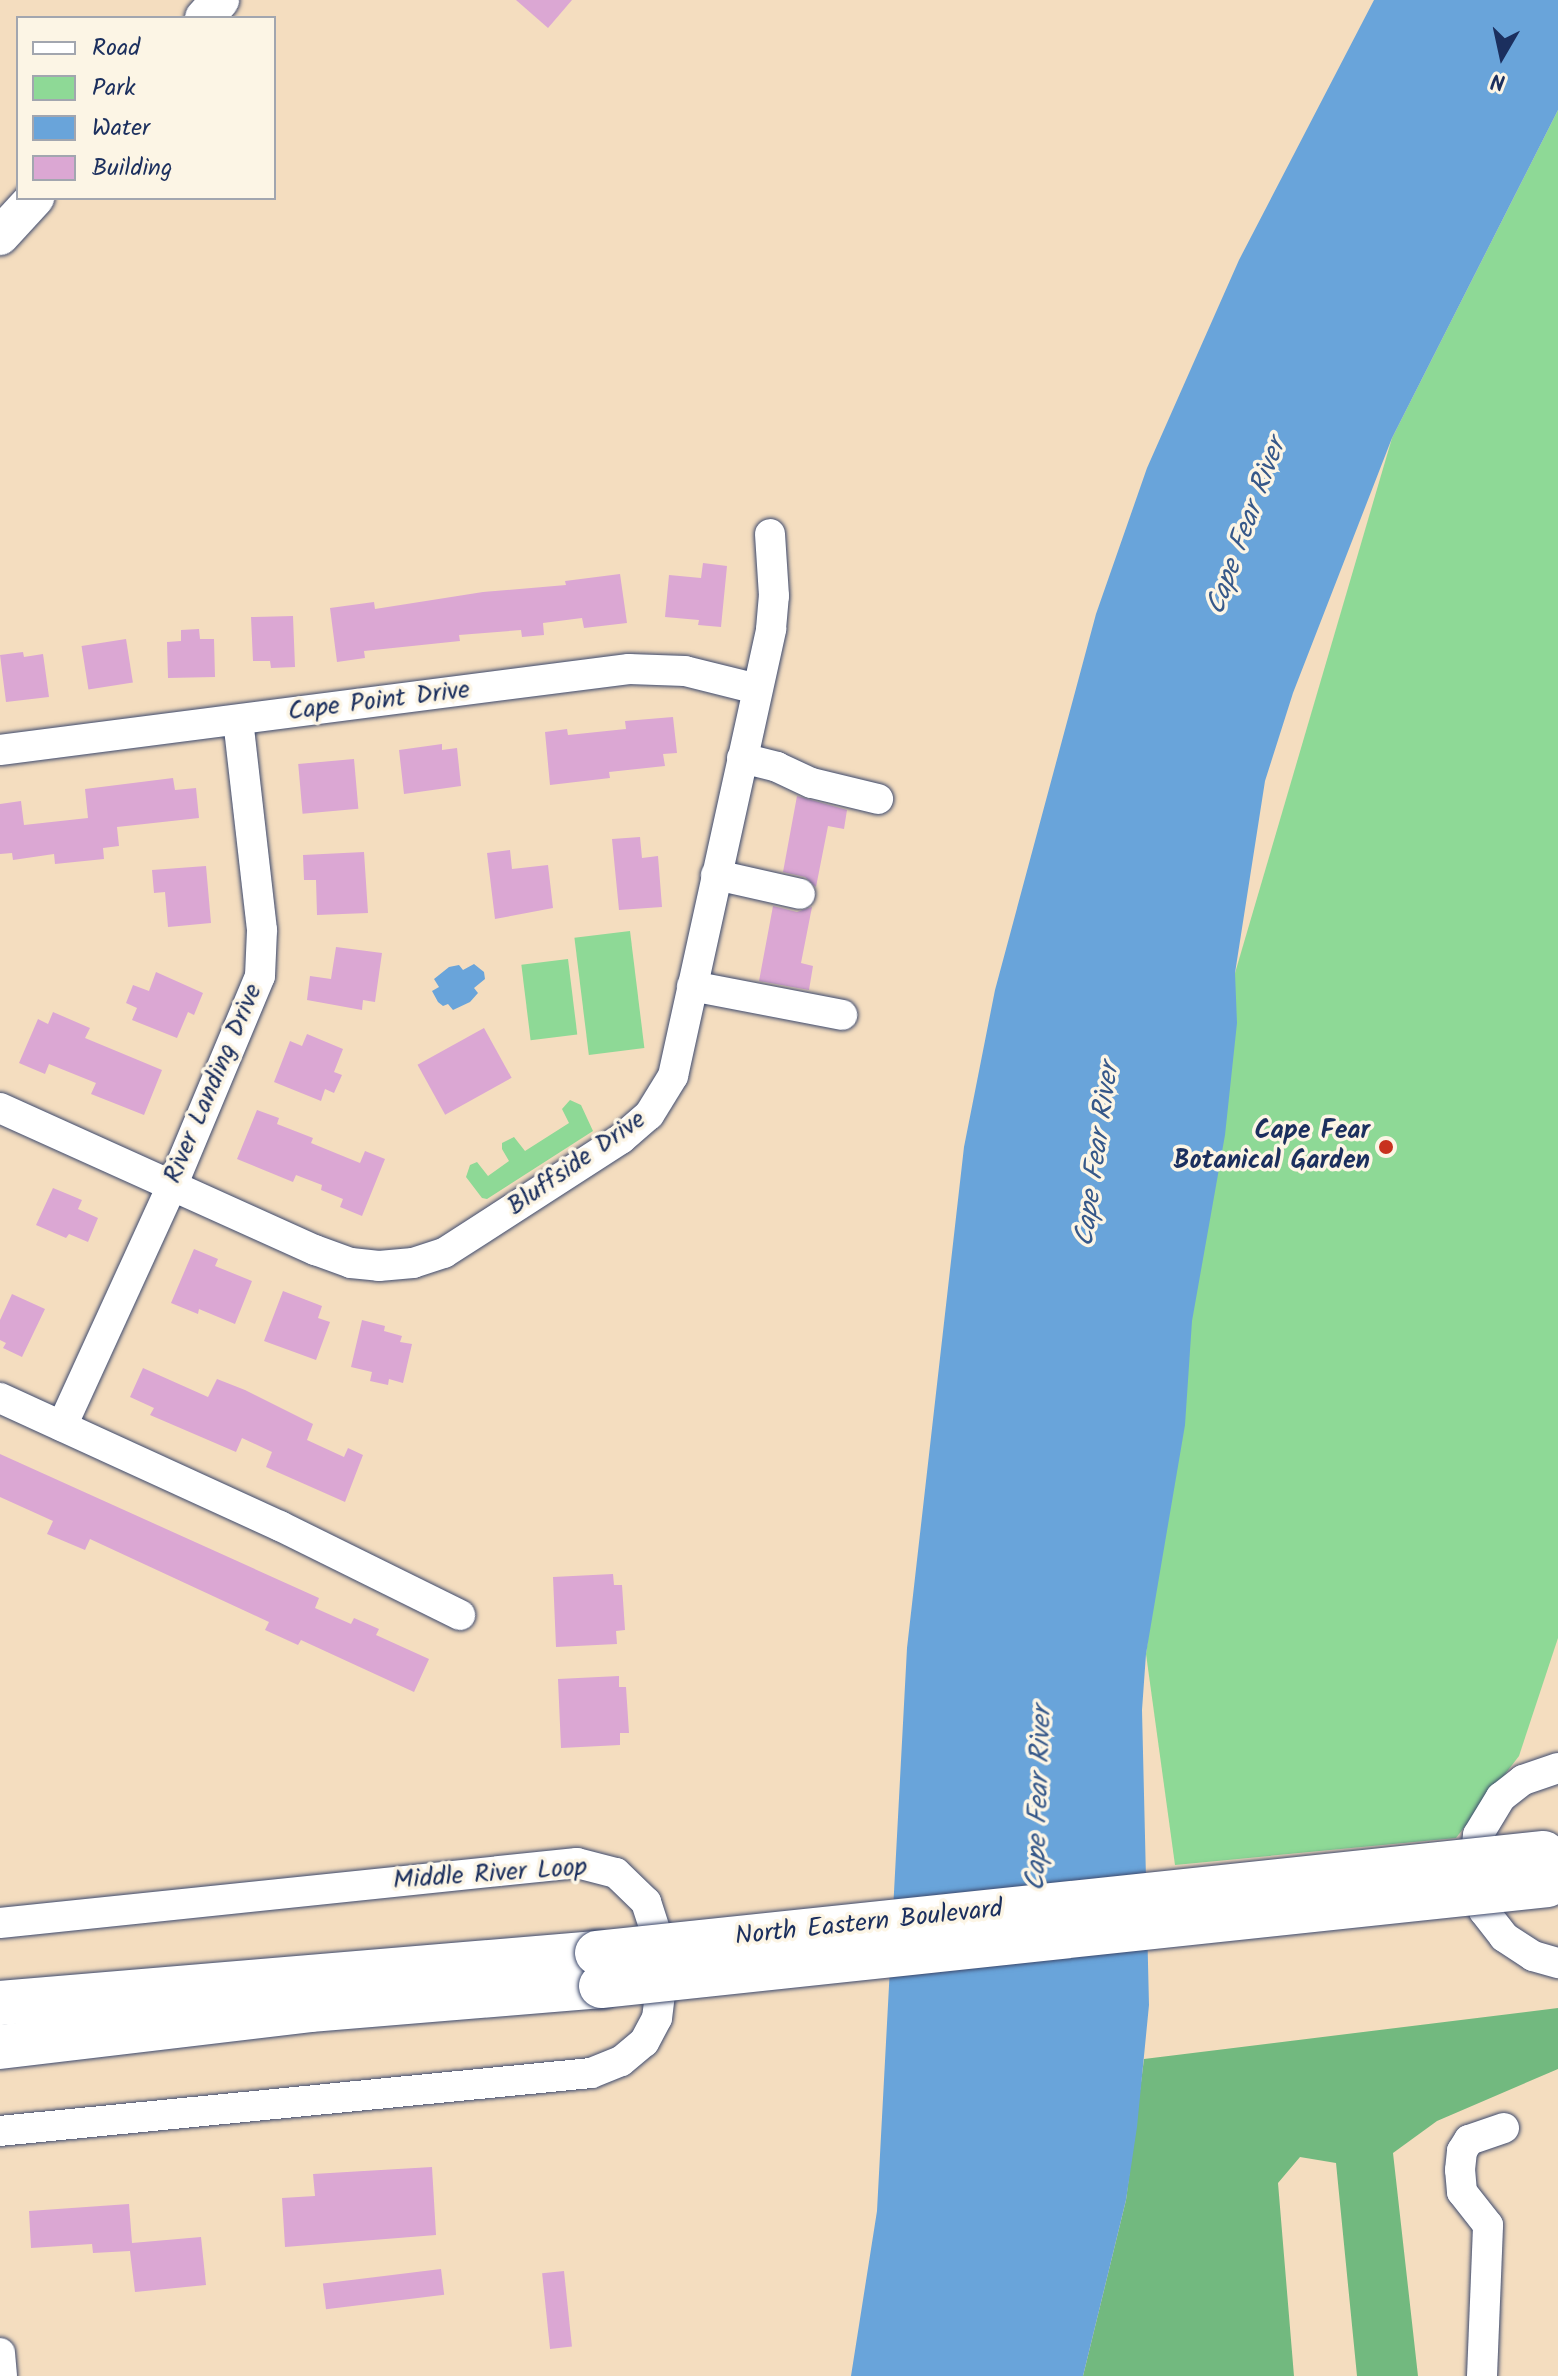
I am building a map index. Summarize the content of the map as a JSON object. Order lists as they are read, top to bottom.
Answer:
{
  "streets": {
    "highway": ["North Eastern Boulevard"],
    "street": [
      "Cape Point Drive",
      "River Landing Drive",
      "Bluffside Drive",
      "Middle River Loop"
    ]
  },
  "crossings": [
    ["Cape Point Drive", "River Landing Drive"],
    ["Cape Point Drive", "Bluffside Drive"],
    ["River Landing Drive", "Bluffside Drive"]
  ],
  "water": ["Cape Fear River"],
  "places": ["Cape Fear Botanical Garden"],
  "legend": [
    "Road",
    "Park",
    "Water",
    "Building"
  ],
  "north": "bottom"
}
